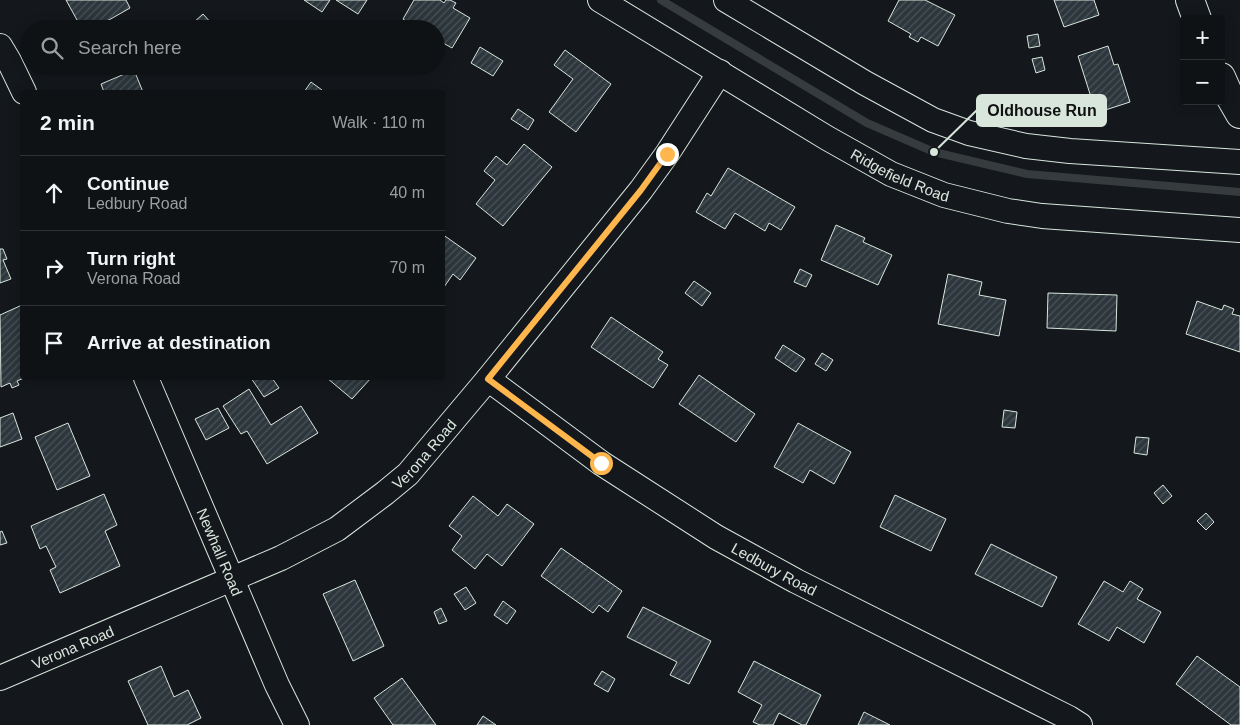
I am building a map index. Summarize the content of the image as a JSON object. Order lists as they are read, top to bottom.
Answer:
{
  "streets": {
    "street": [
      "Ridgefield Road",
      "Verona Road",
      "Newhall Road",
      "Ledbury Road"
    ]
  },
  "crossings": [
    ["Ridgefield Road", "Verona Road"],
    ["Verona Road", "Newhall Road"],
    ["Verona Road", "Ledbury Road"]
  ],
  "places": ["Oldhouse Run"],
  "page": {
    "map_buttons": ["+", "−"],
    "search": "Search here",
    "heading": ["2 min", "Walk · 110 m"],
    "list": [
      ["Continue", "Ledbury Road", "40 m"],
      ["Turn right", "Verona Road", "70 m"],
      "Arrive at destination"
    ]
  }
}
